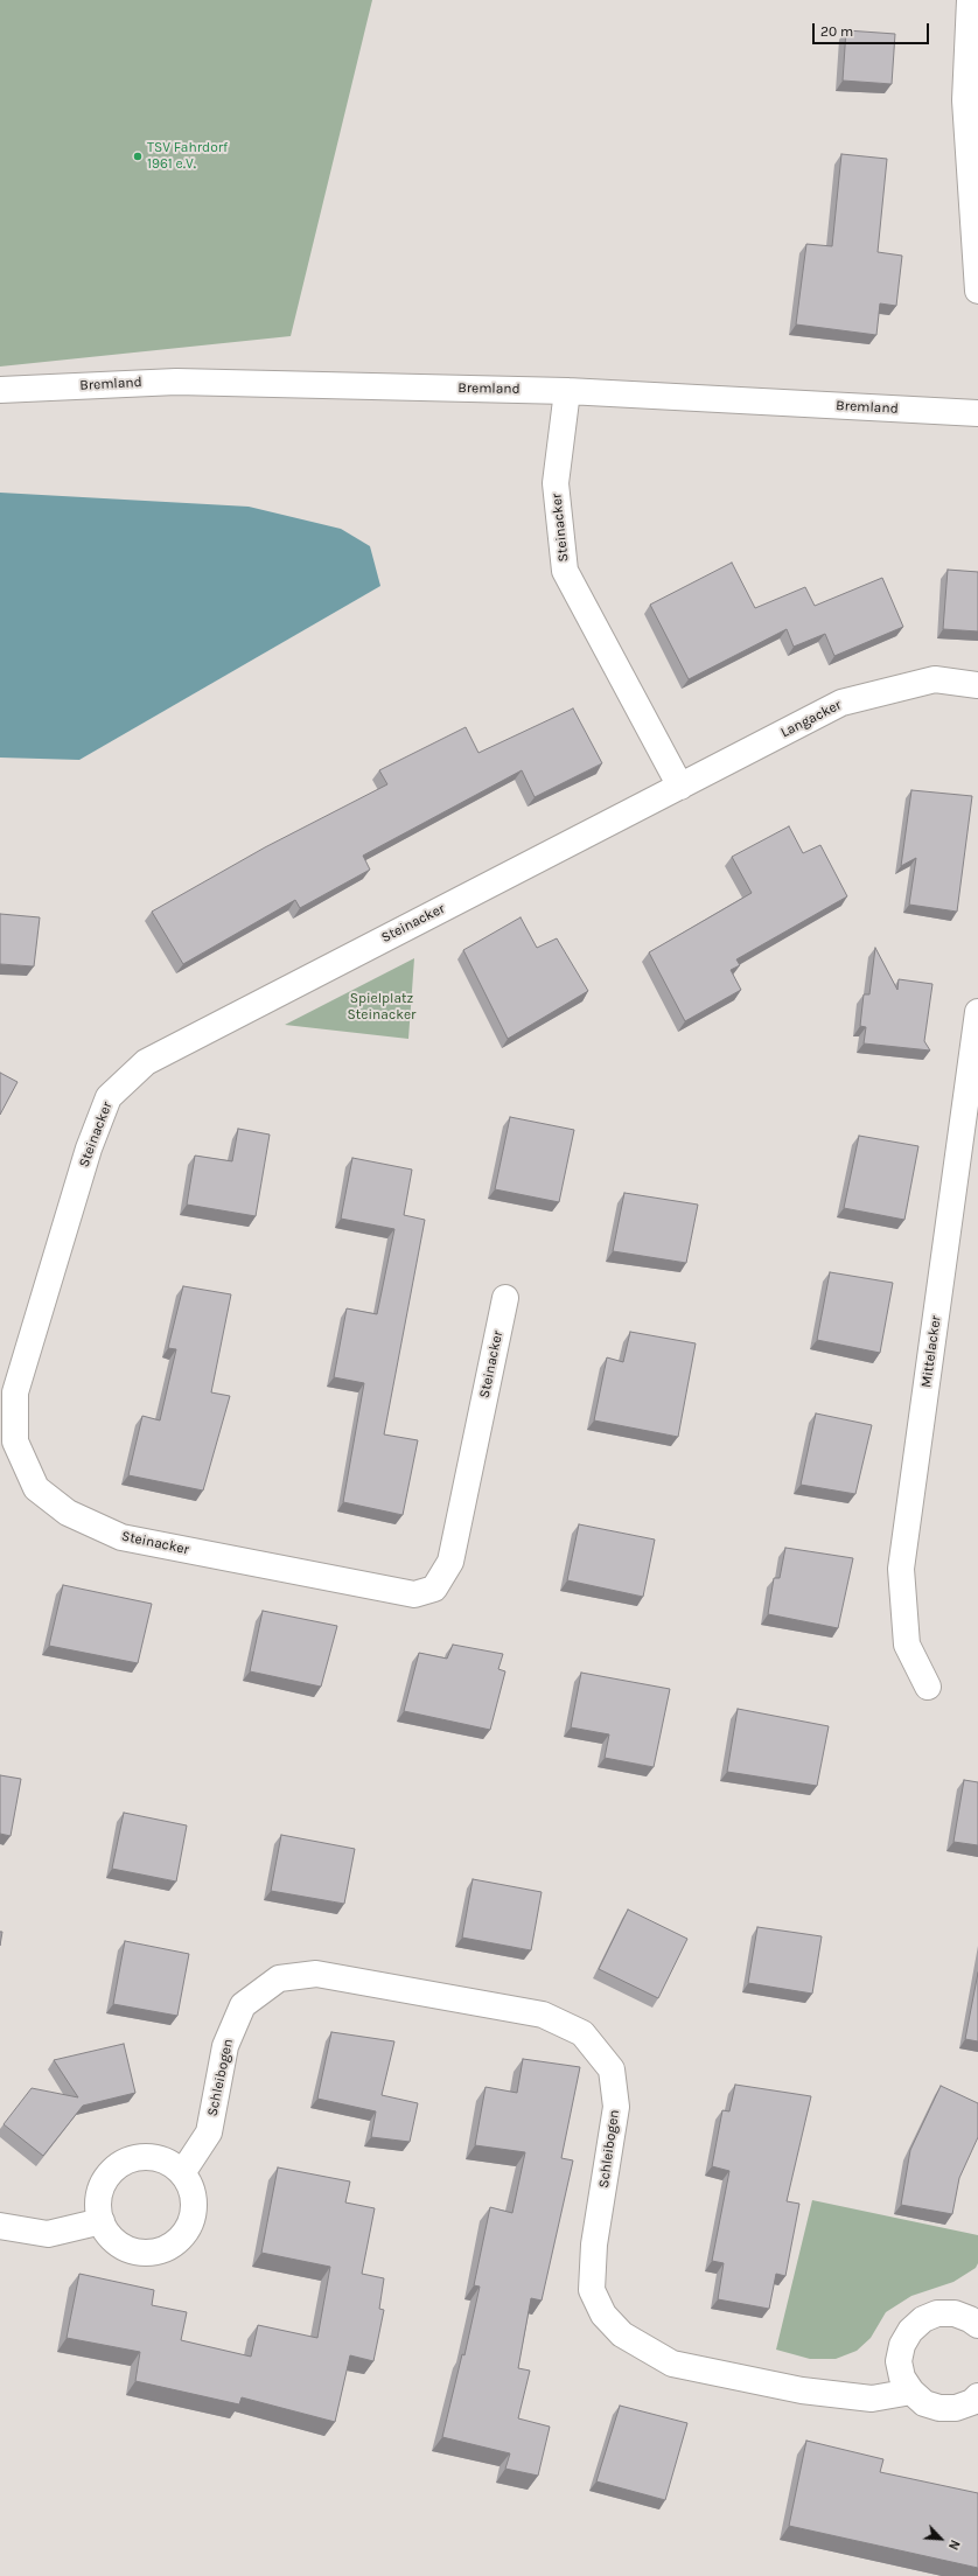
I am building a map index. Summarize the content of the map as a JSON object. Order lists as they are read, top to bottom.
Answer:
{
  "streets": {
    "street": [
      "Bremland",
      "Steinacker",
      "Langacker",
      "Mittelacker",
      "Schleibogen"
    ]
  },
  "crossings": [
    ["Bremland", "Steinacker"],
    ["Steinacker", "Langacker"]
  ],
  "parks": ["Spielplatz Steinacker"],
  "places": ["TSV Fahrdorf 1961 e.V."],
  "scale_bar": "20 m",
  "north": "bottom right"
}
